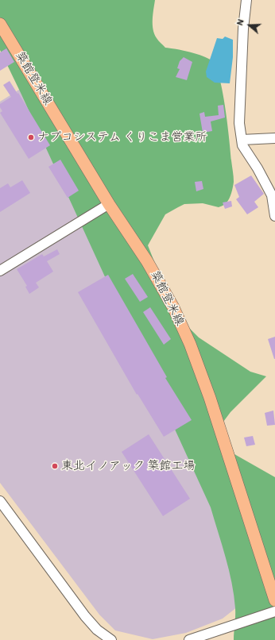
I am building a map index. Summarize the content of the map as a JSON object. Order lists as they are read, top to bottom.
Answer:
{
  "streets": {
    "main road": ["築館登米線"]
  },
  "places": ["ナプコシステム くりこま営業所", "東北イノアック 築館工場"],
  "north": "left"
}
